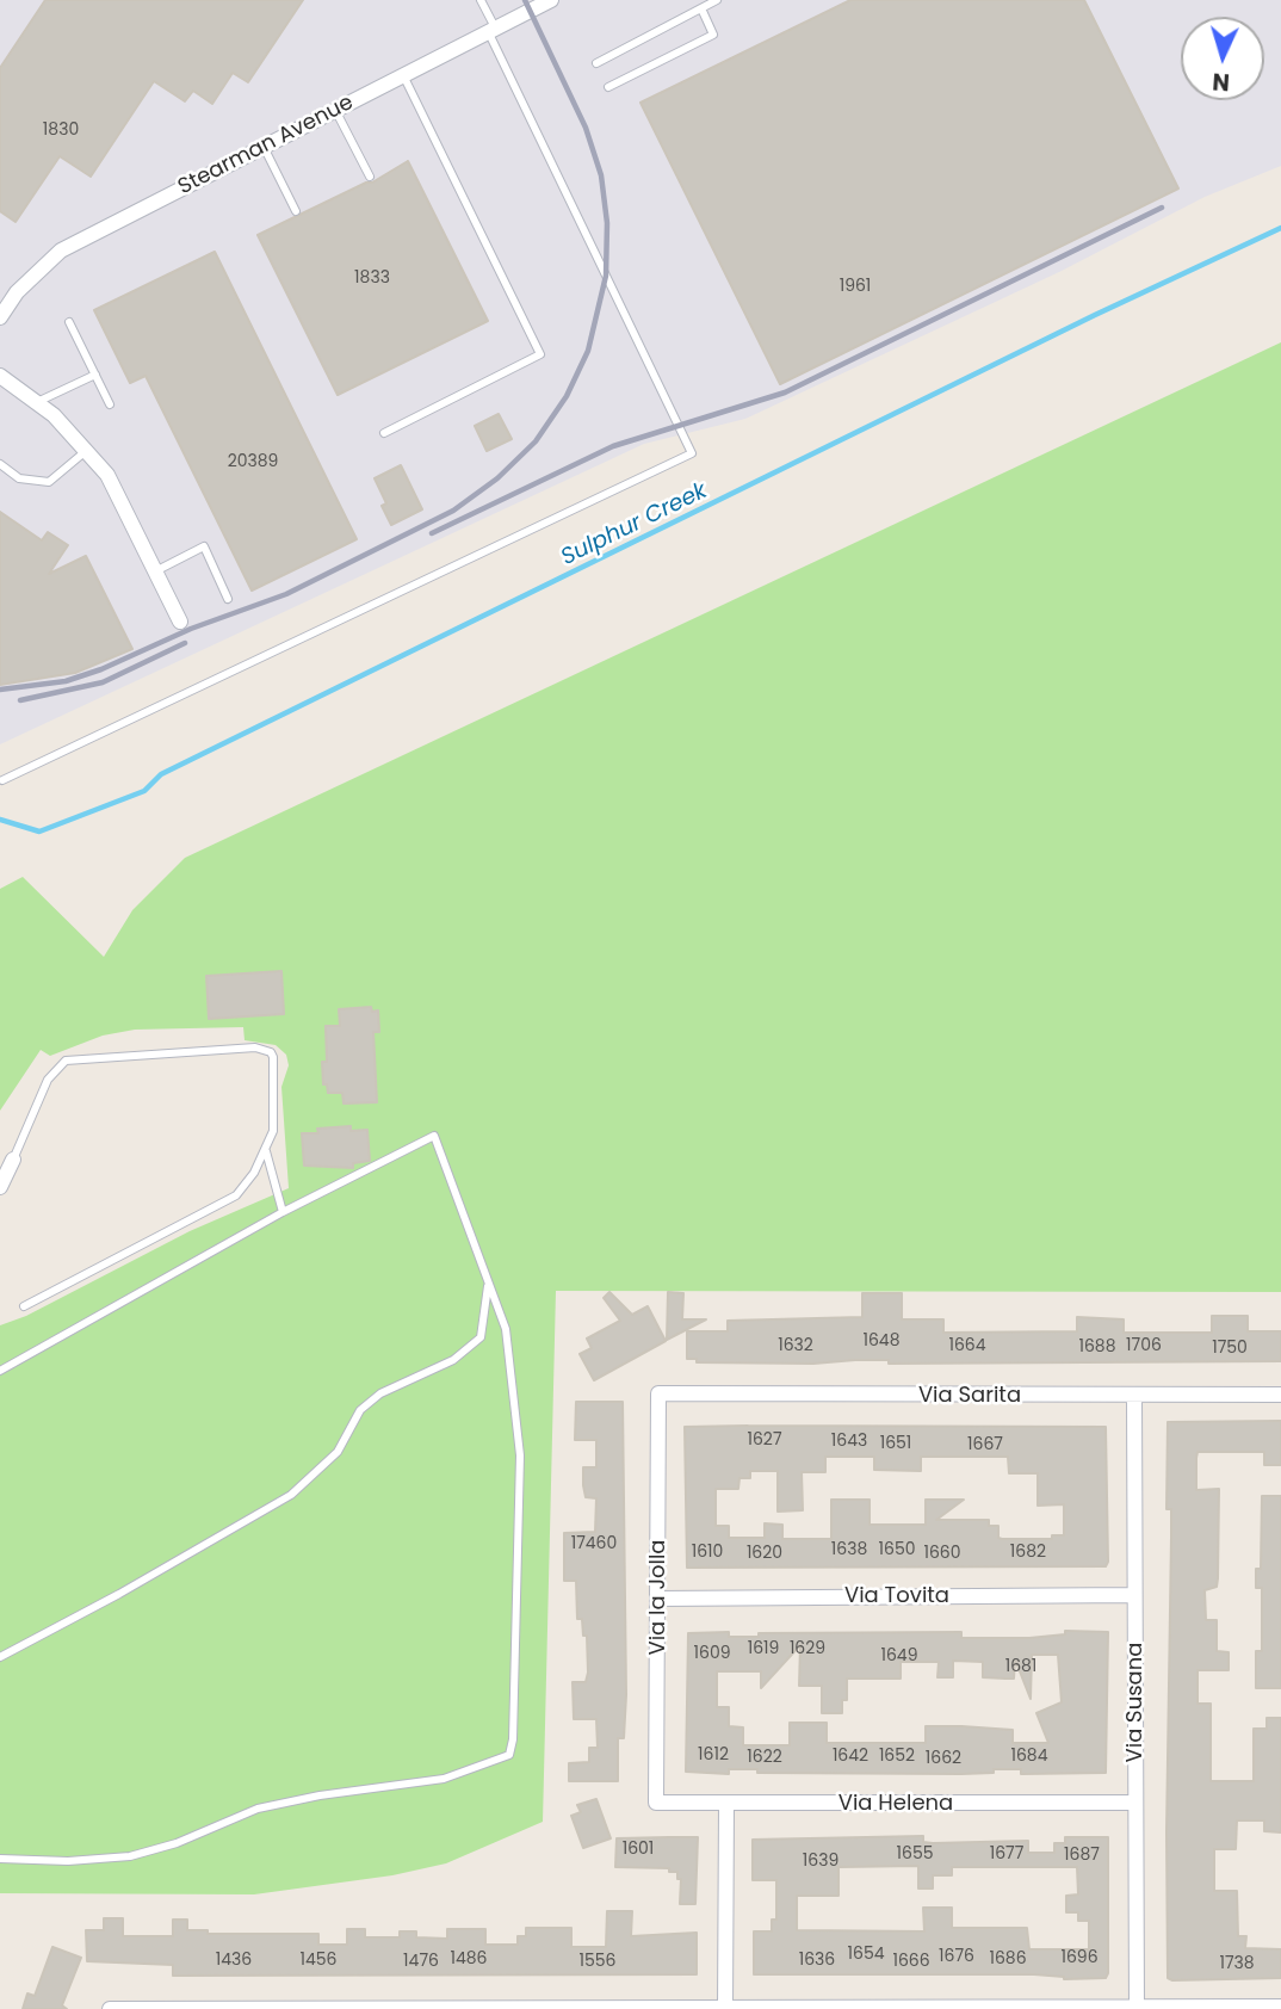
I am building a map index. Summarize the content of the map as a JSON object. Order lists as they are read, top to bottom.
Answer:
{
  "streets": {
    "street": [
      "Stearman Avenue",
      "Via Sarita",
      "Via Tovita",
      "Via la Jolla",
      "Via Susana",
      "Via Helena"
    ]
  },
  "crossings": [
    ["Via Sarita", "Via la Jolla"],
    ["Via Sarita", "Via Susana"],
    ["Via Tovita", "Via la Jolla"],
    ["Via Tovita", "Via Susana"],
    ["Via la Jolla", "Via Helena"],
    ["Via Susana", "Via Helena"]
  ],
  "water": ["Sulphur Creek"],
  "house_numbers": [
    "1830",
    "1833",
    "1961",
    "20389",
    "1648",
    "1632",
    "1664",
    "1706",
    "1688",
    "1750",
    "1627",
    "1643",
    "1651",
    "1667",
    "17460",
    "1638",
    "1650",
    "1610",
    "1682",
    "1620",
    "1660",
    "1619",
    "1629",
    "1609",
    "1649",
    "1681",
    "1612",
    "1642",
    "1652",
    "1684",
    "1622",
    "1662",
    "1601",
    "1655",
    "1677",
    "1687",
    "1639",
    "1654",
    "1676",
    "1696",
    "1486",
    "1686",
    "1436",
    "1456",
    "1636",
    "1476",
    "1556",
    "1666",
    "1738"
  ],
  "north": "bottom"
}
